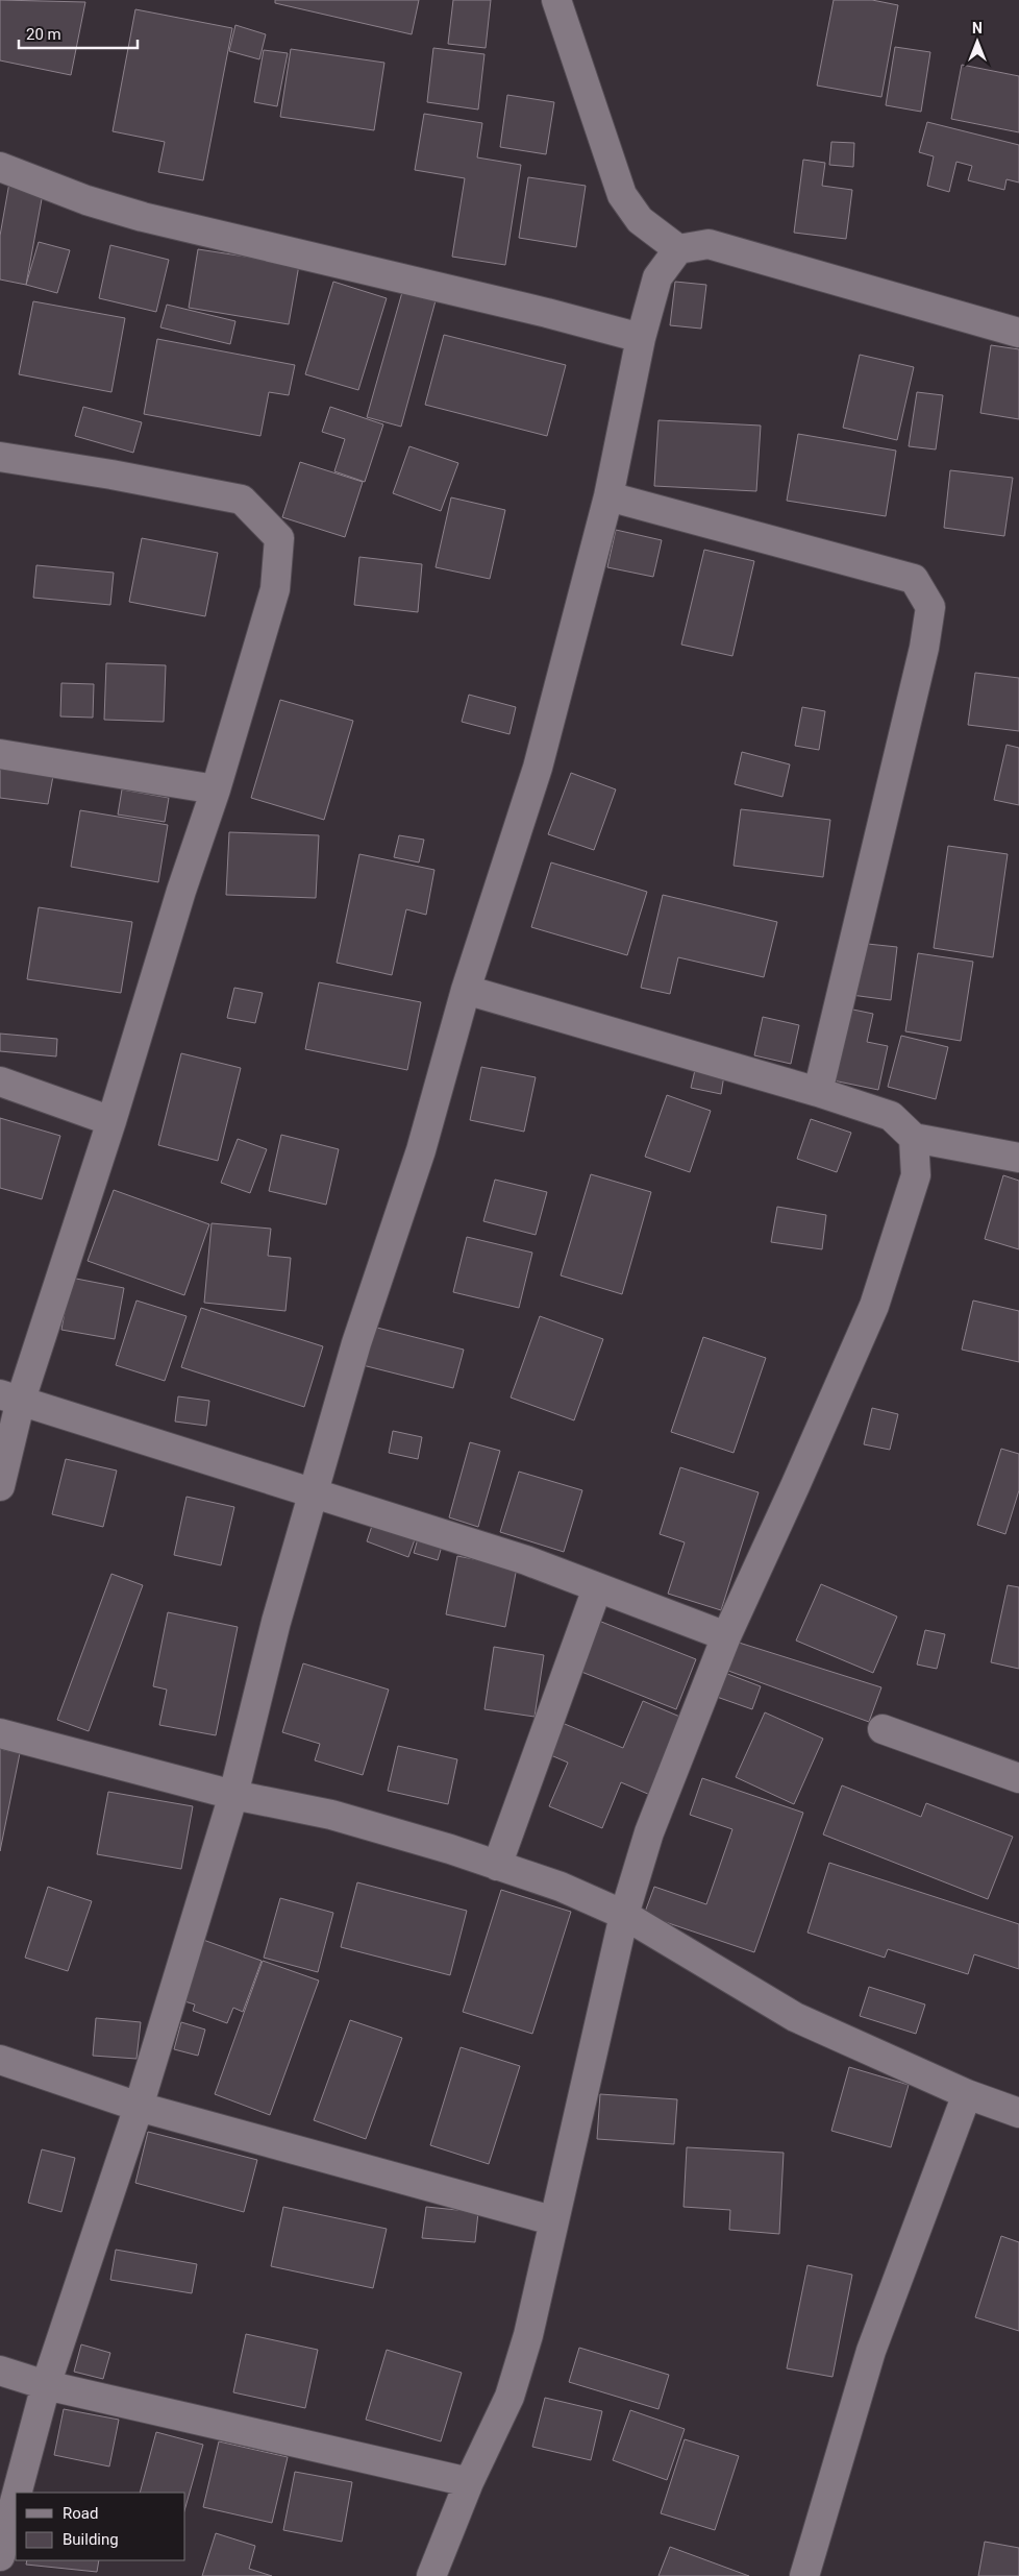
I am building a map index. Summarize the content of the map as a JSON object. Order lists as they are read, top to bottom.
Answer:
{
  "legend": ["Road", "Building"],
  "scale_bar": "20 m",
  "north": "top"
}
